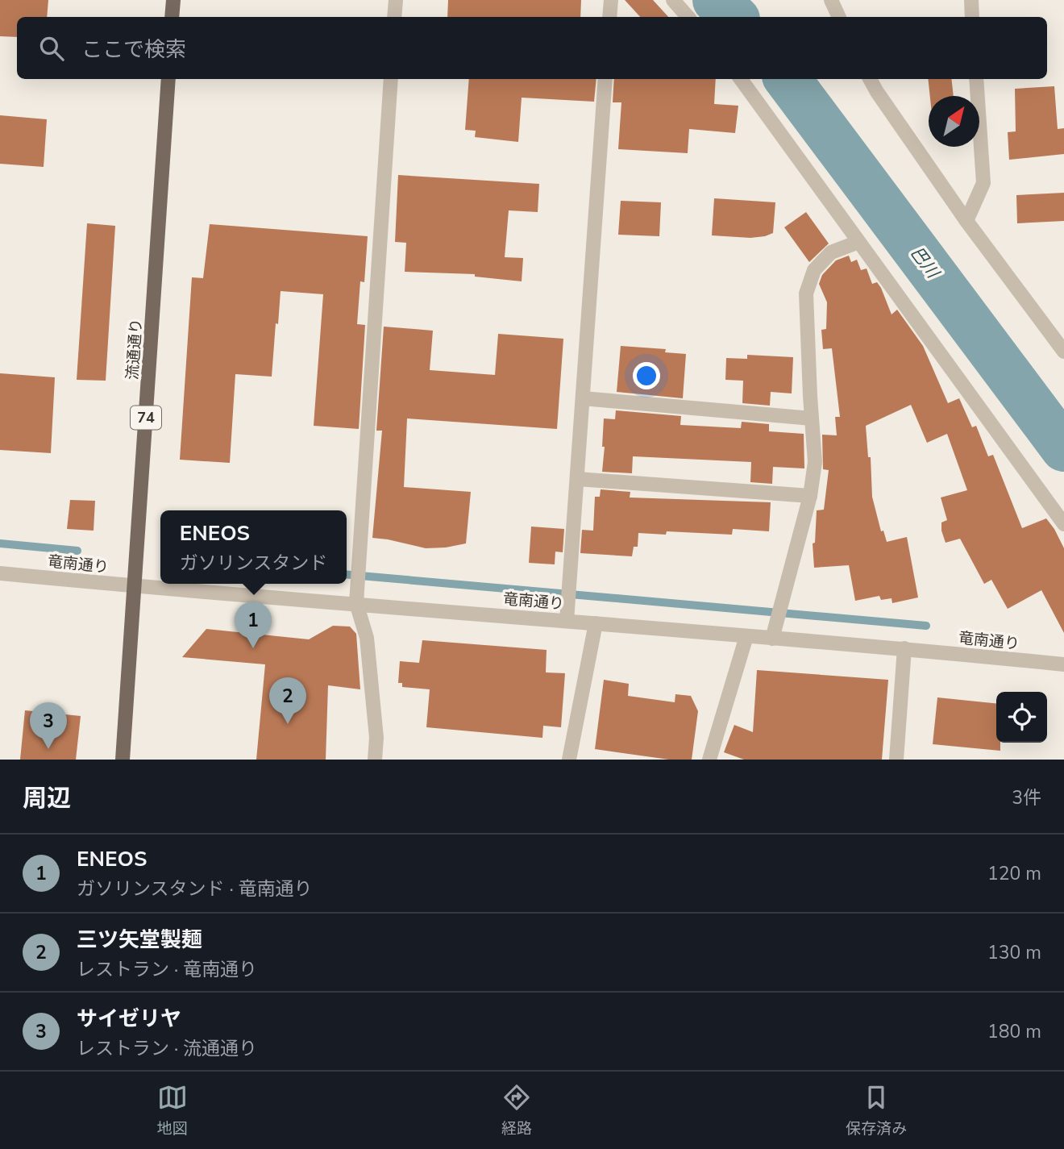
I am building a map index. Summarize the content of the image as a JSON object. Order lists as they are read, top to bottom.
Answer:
{
  "streets": {
    "main road": ["流通通り", "74"],
    "street": ["竜南通り"]
  },
  "crossings": [
    ["流通通り", "竜南通り"]
  ],
  "water": ["巴川"],
  "north": "top right",
  "page": {
    "search": "ここで検索",
    "popup": ["ENEOS", "ガソリンスタンド"],
    "pins": ["1", "2", "3"],
    "heading": ["周辺", "3件"],
    "list": [
      {
        "mark": "1",
        "name": "ENEOS",
        "note": "ガソリンスタンド · 竜南通り",
        "value": "120 m"
      },
      {
        "mark": "2",
        "name": "三ツ矢堂製麺",
        "note": "レストラン · 竜南通り",
        "value": "130 m"
      },
      {
        "mark": "3",
        "name": "サイゼリヤ",
        "note": "レストラン · 流通通り",
        "value": "180 m"
      }
    ],
    "nav": ["地図", "経路", "保存済み"]
  }
}
